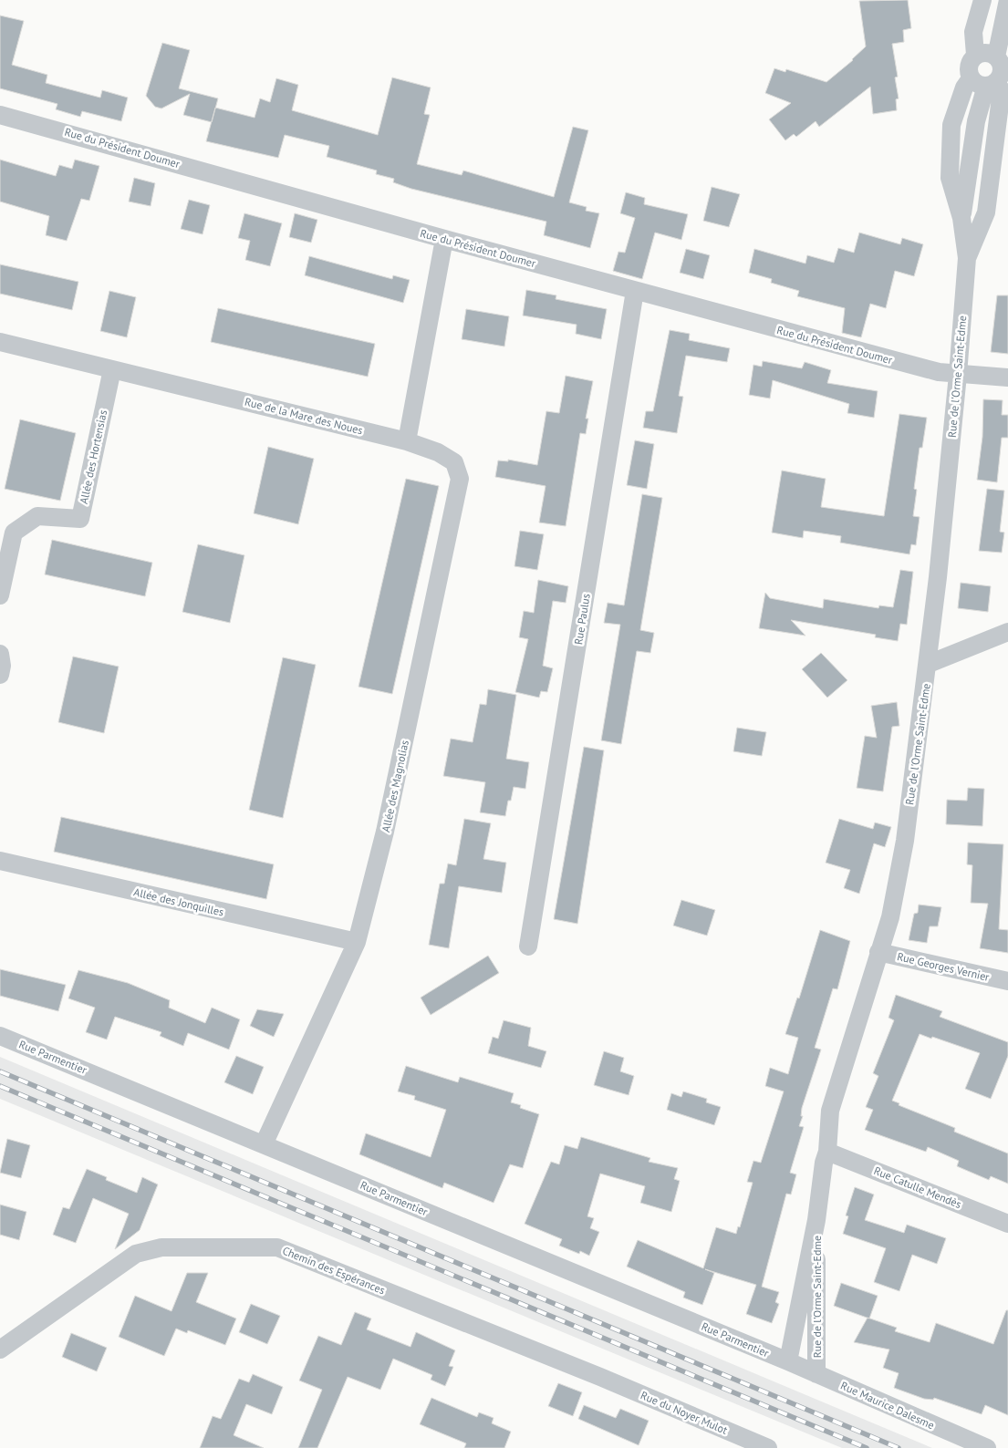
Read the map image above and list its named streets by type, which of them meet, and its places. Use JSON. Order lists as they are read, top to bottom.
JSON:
{
  "streets": {
    "street": [
      "Rue du Président Doumer",
      "Rue de l'Orme Saint-Edme",
      "Rue de la Mare des Noues",
      "Allée des Hortensias",
      "Rue Paulus",
      "Allée des Magnolias",
      "Allée des Jonquilles",
      "Rue Georges Vernier",
      "Rue Parmentier",
      "Rue Catulle Mendès",
      "Chemin des Espérances",
      "Rue Maurice Dalesme",
      "Rue du Noyer Mulot"
    ]
  },
  "crossings": [
    ["Rue du Président Doumer", "Rue de l'Orme Saint-Edme"],
    ["Rue du Président Doumer", "Rue Paulus"],
    ["Rue de l'Orme Saint-Edme", "Rue Georges Vernier"],
    ["Rue de l'Orme Saint-Edme", "Rue Parmentier"],
    ["Rue de l'Orme Saint-Edme", "Rue Catulle Mendès"],
    ["Rue de l'Orme Saint-Edme", "Rue Maurice Dalesme"],
    ["Rue de la Mare des Noues", "Allée des Hortensias"],
    ["Rue de la Mare des Noues", "Allée des Magnolias"],
    ["Allée des Magnolias", "Allée des Jonquilles"],
    ["Allée des Magnolias", "Rue Parmentier"],
    ["Rue Parmentier", "Rue Maurice Dalesme"],
    ["Chemin des Espérances", "Rue du Noyer Mulot"]
  ]
}
